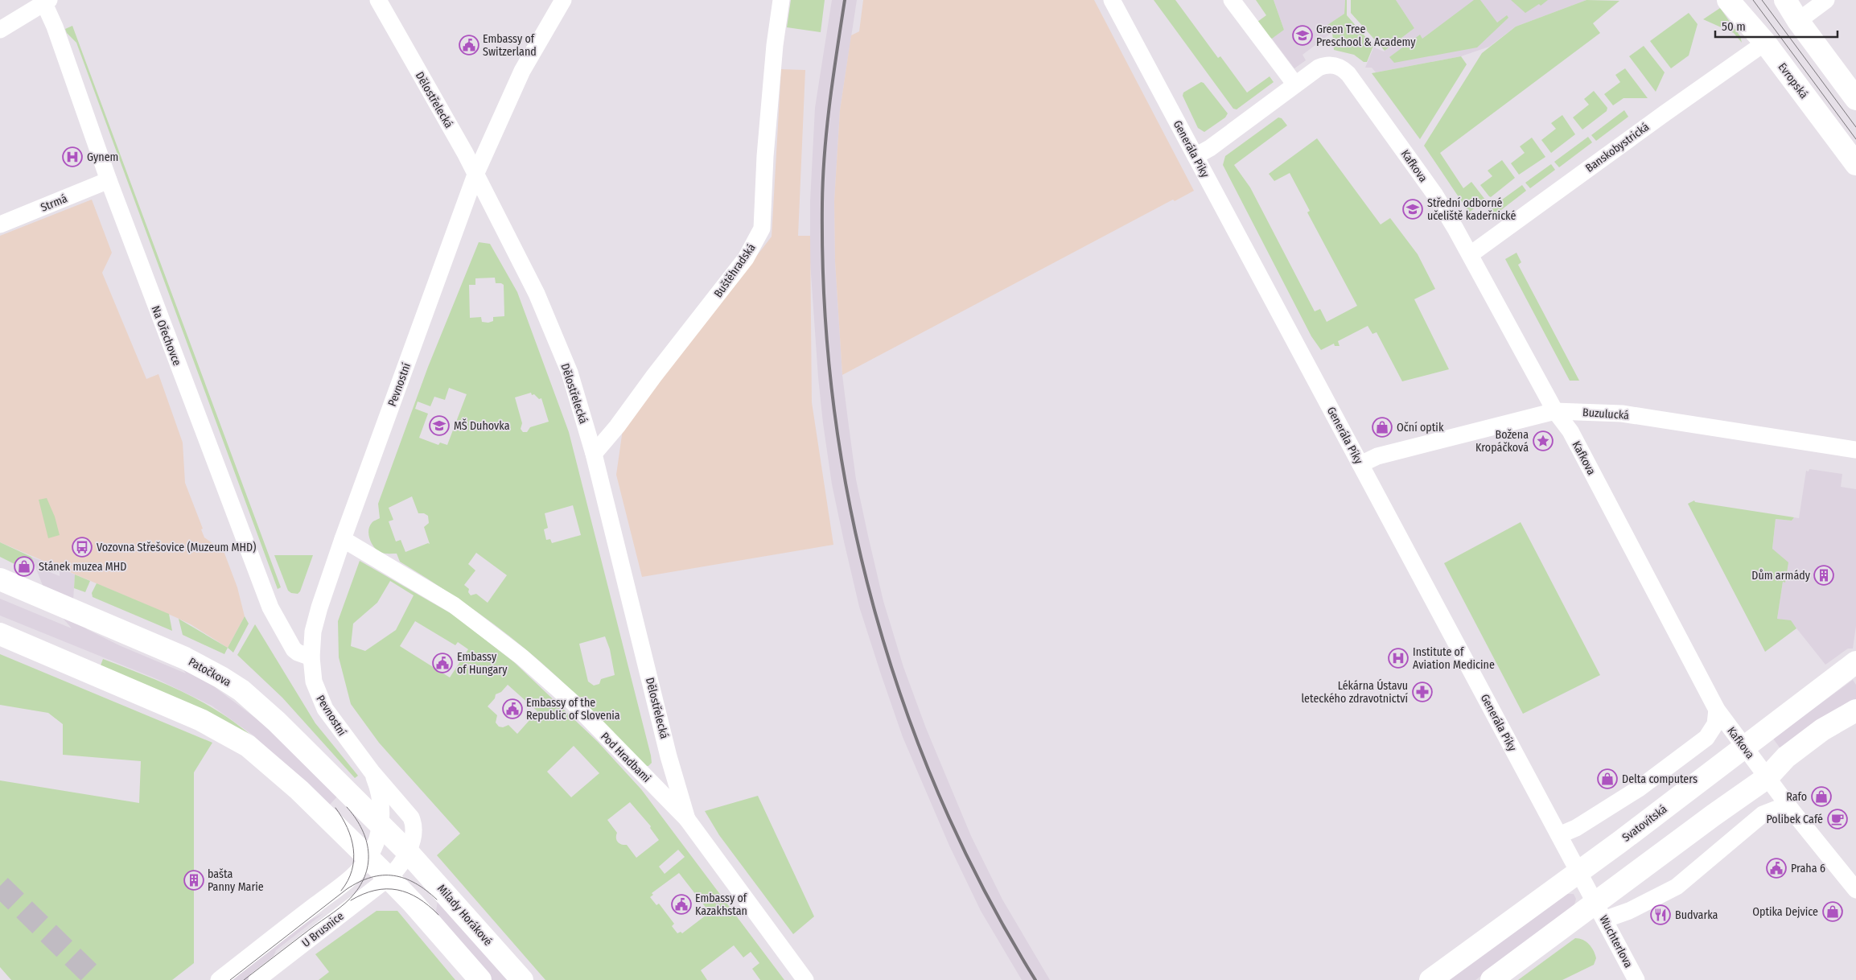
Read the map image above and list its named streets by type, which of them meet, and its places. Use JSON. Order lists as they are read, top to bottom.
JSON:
{
  "streets": {
    "main road": [
      "Evropská",
      "Patočkova",
      "Svatovítská",
      "Milady Horákové"
    ],
    "street": [
      "Dělostřelecká",
      "Banskobystrická",
      "Generála Píky",
      "Kafkova",
      "Strmá",
      "Buštěhradská",
      "Na Ořechovce",
      "Pevnostní",
      "Buzulucká",
      "Pod Hradbami",
      "U Brusnice",
      "Wuchterlova"
    ]
  },
  "crossings": [
    ["Evropská", "Banskobystrická"],
    ["Dělostřelecká", "Buštěhradská"],
    ["Dělostřelecká", "Pevnostní"],
    ["Dělostřelecká", "Pod Hradbami"],
    ["Banskobystrická", "Kafkova"],
    ["Generála Píky", "Kafkova"],
    ["Generála Píky", "Buzulucká"],
    ["Generála Píky", "Svatovítská"],
    ["Generála Píky", "Wuchterlova"],
    ["Kafkova", "Buzulucká"],
    ["Kafkova", "Svatovítská"],
    ["Strmá", "Na Ořechovce"],
    ["Na Ořechovce", "Pevnostní"],
    ["Pevnostní", "Patočkova"],
    ["Pevnostní", "Pod Hradbami"],
    ["Pevnostní", "Milady Horákové"],
    ["Pevnostní", "U Brusnice"],
    ["Patočkova", "Milady Horákové"],
    ["Patočkova", "U Brusnice"],
    ["Svatovítská", "Wuchterlova"],
    ["Milady Horákové", "U Brusnice"]
  ],
  "places": {
    "school or university": ["Green Tree Preschool & Academy", "Střední odborné učeliště kadeřnické", "MŠ Duhovka"],
    "public building": [
      "Embassy of Switzerland",
      "Embassy of Hungary",
      "Embassy of the Republic of Slovenia",
      "Praha 6",
      "Embassy of Kazakhstan"
    ],
    "hospital": ["Gynem", "Institute of Aviation Medicine"],
    "shop": [
      "Oční optik",
      "Stánek muzea MHD",
      "Delta computers",
      "Rafo",
      "Optika Dejvice"
    ],
    "place": ["Božena Kropáčková"],
    "bus stop": ["Vozovna Střešovice (Muzeum MHD)"],
    "building": ["Dům armády", "bašta Panny Marie"],
    "pharmacy": ["Lékárna Ústavu leteckého zdravotnictví"],
    "cafe": ["Polibek Café"],
    "restaurant": ["Budvarka"]
  },
  "scale_bar": "50 m"
}
